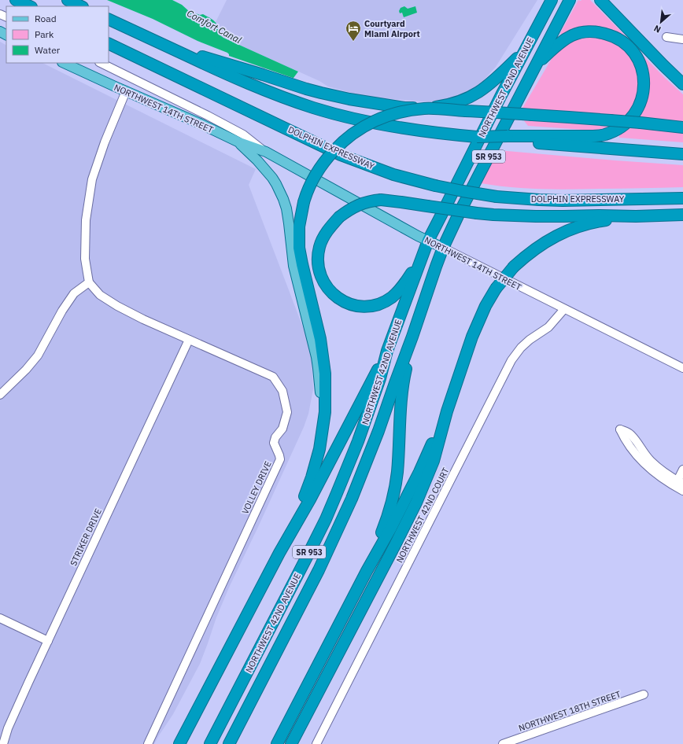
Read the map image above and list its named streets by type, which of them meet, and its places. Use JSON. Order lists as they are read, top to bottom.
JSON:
{
  "streets": {
    "highway": ["NORTHWEST 42ND AVENUE", "DOLPHIN EXPRESSWAY", "SR 953"],
    "main road": ["NORTHWEST 14TH STREET"],
    "street": [
      "VOLLEY DRIVE",
      "NORTHWEST 42ND COURT",
      "STRIKER DRIVE",
      "NORTHWEST 18TH STREET"
    ]
  },
  "crossings": [
    ["NORTHWEST 42ND AVENUE", "NORTHWEST 14TH STREET"],
    ["NORTHWEST 14TH STREET", "NORTHWEST 42ND COURT"],
    ["VOLLEY DRIVE", "STRIKER DRIVE"]
  ],
  "water": ["Comfort Canal"],
  "places": {
    "hotel": ["Courtyard Miami Airport"]
  },
  "legend": ["Road", "Park", "Water"],
  "north": "bottom left"
}
